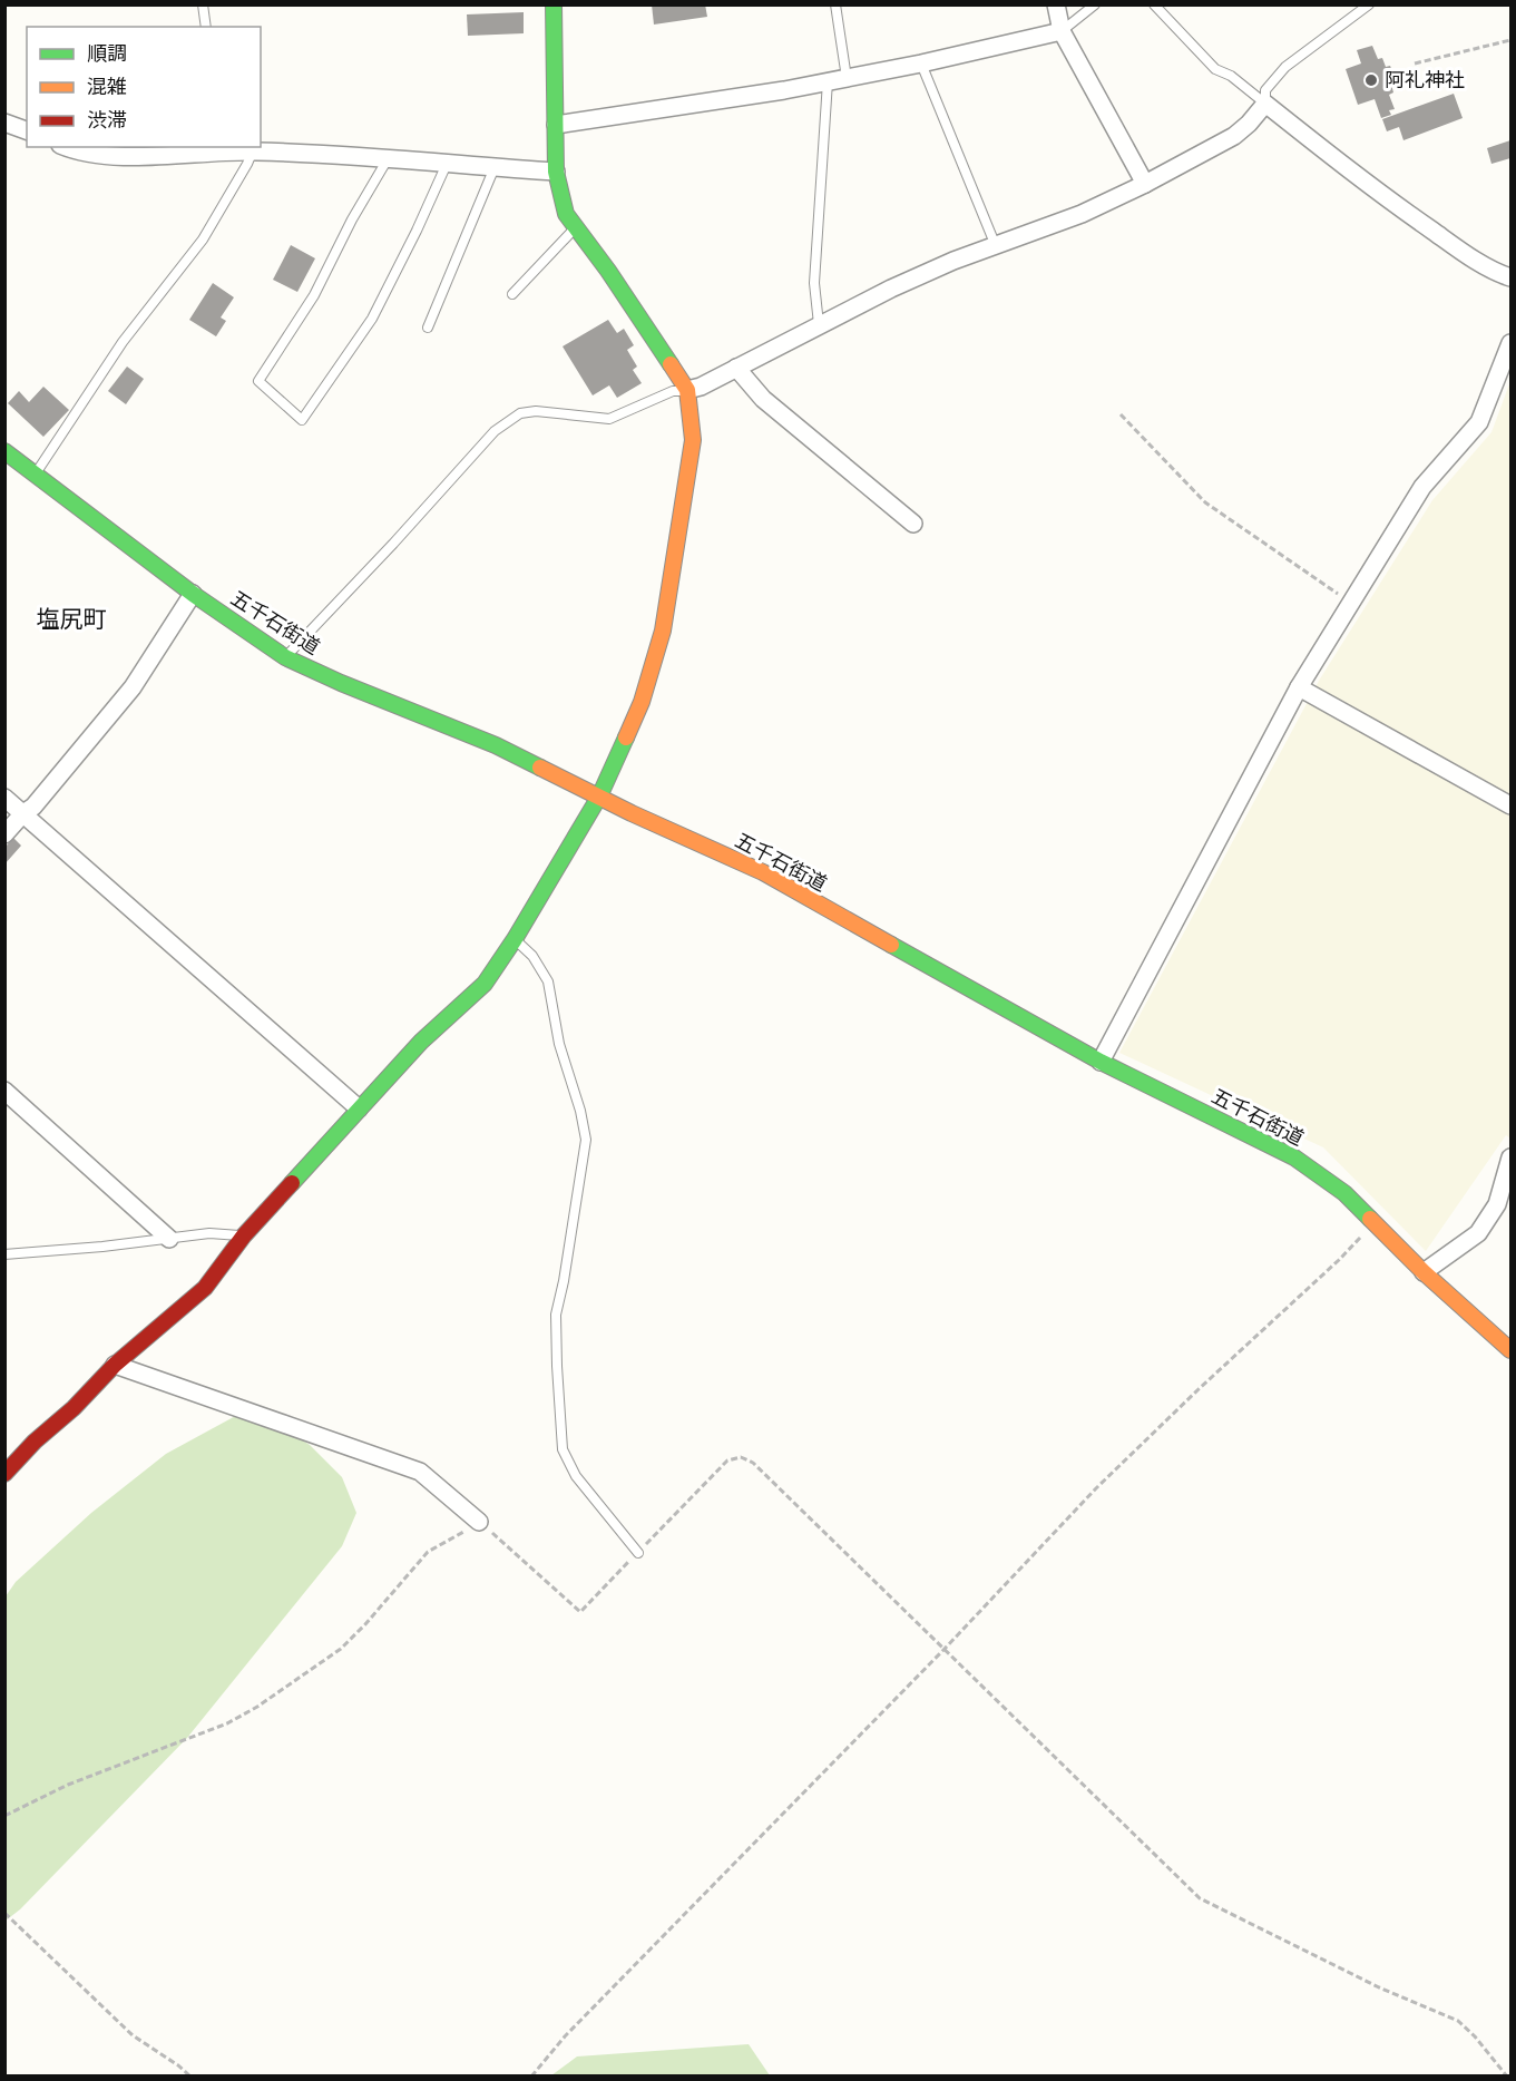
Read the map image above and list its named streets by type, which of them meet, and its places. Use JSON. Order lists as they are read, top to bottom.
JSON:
{
  "streets": {
    "street": ["五千石街道"]
  },
  "districts": ["塩尻町"],
  "places": ["阿礼神社"],
  "legend": ["順調", "混雑", "渋滞"]
}
